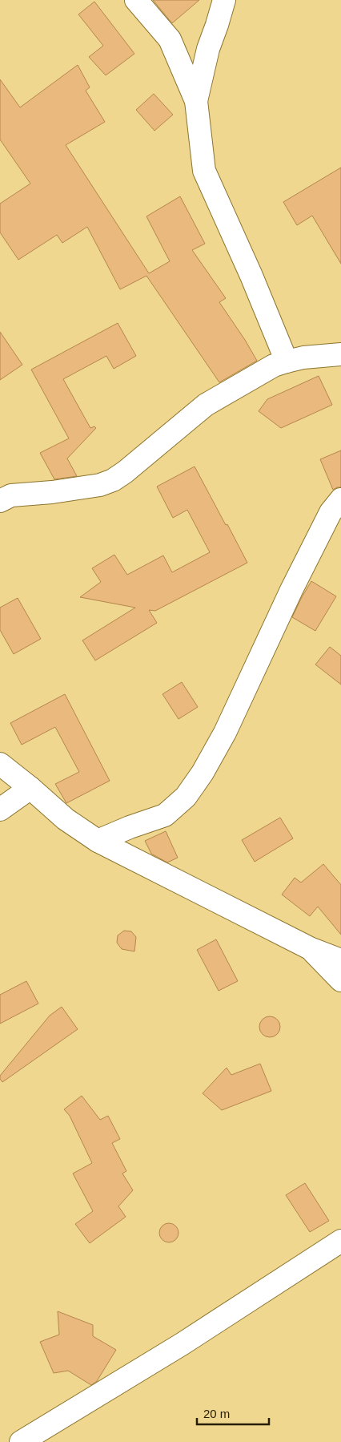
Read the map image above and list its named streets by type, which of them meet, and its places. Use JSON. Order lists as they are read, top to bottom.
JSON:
{
  "scale_bar": "20 m"
}
